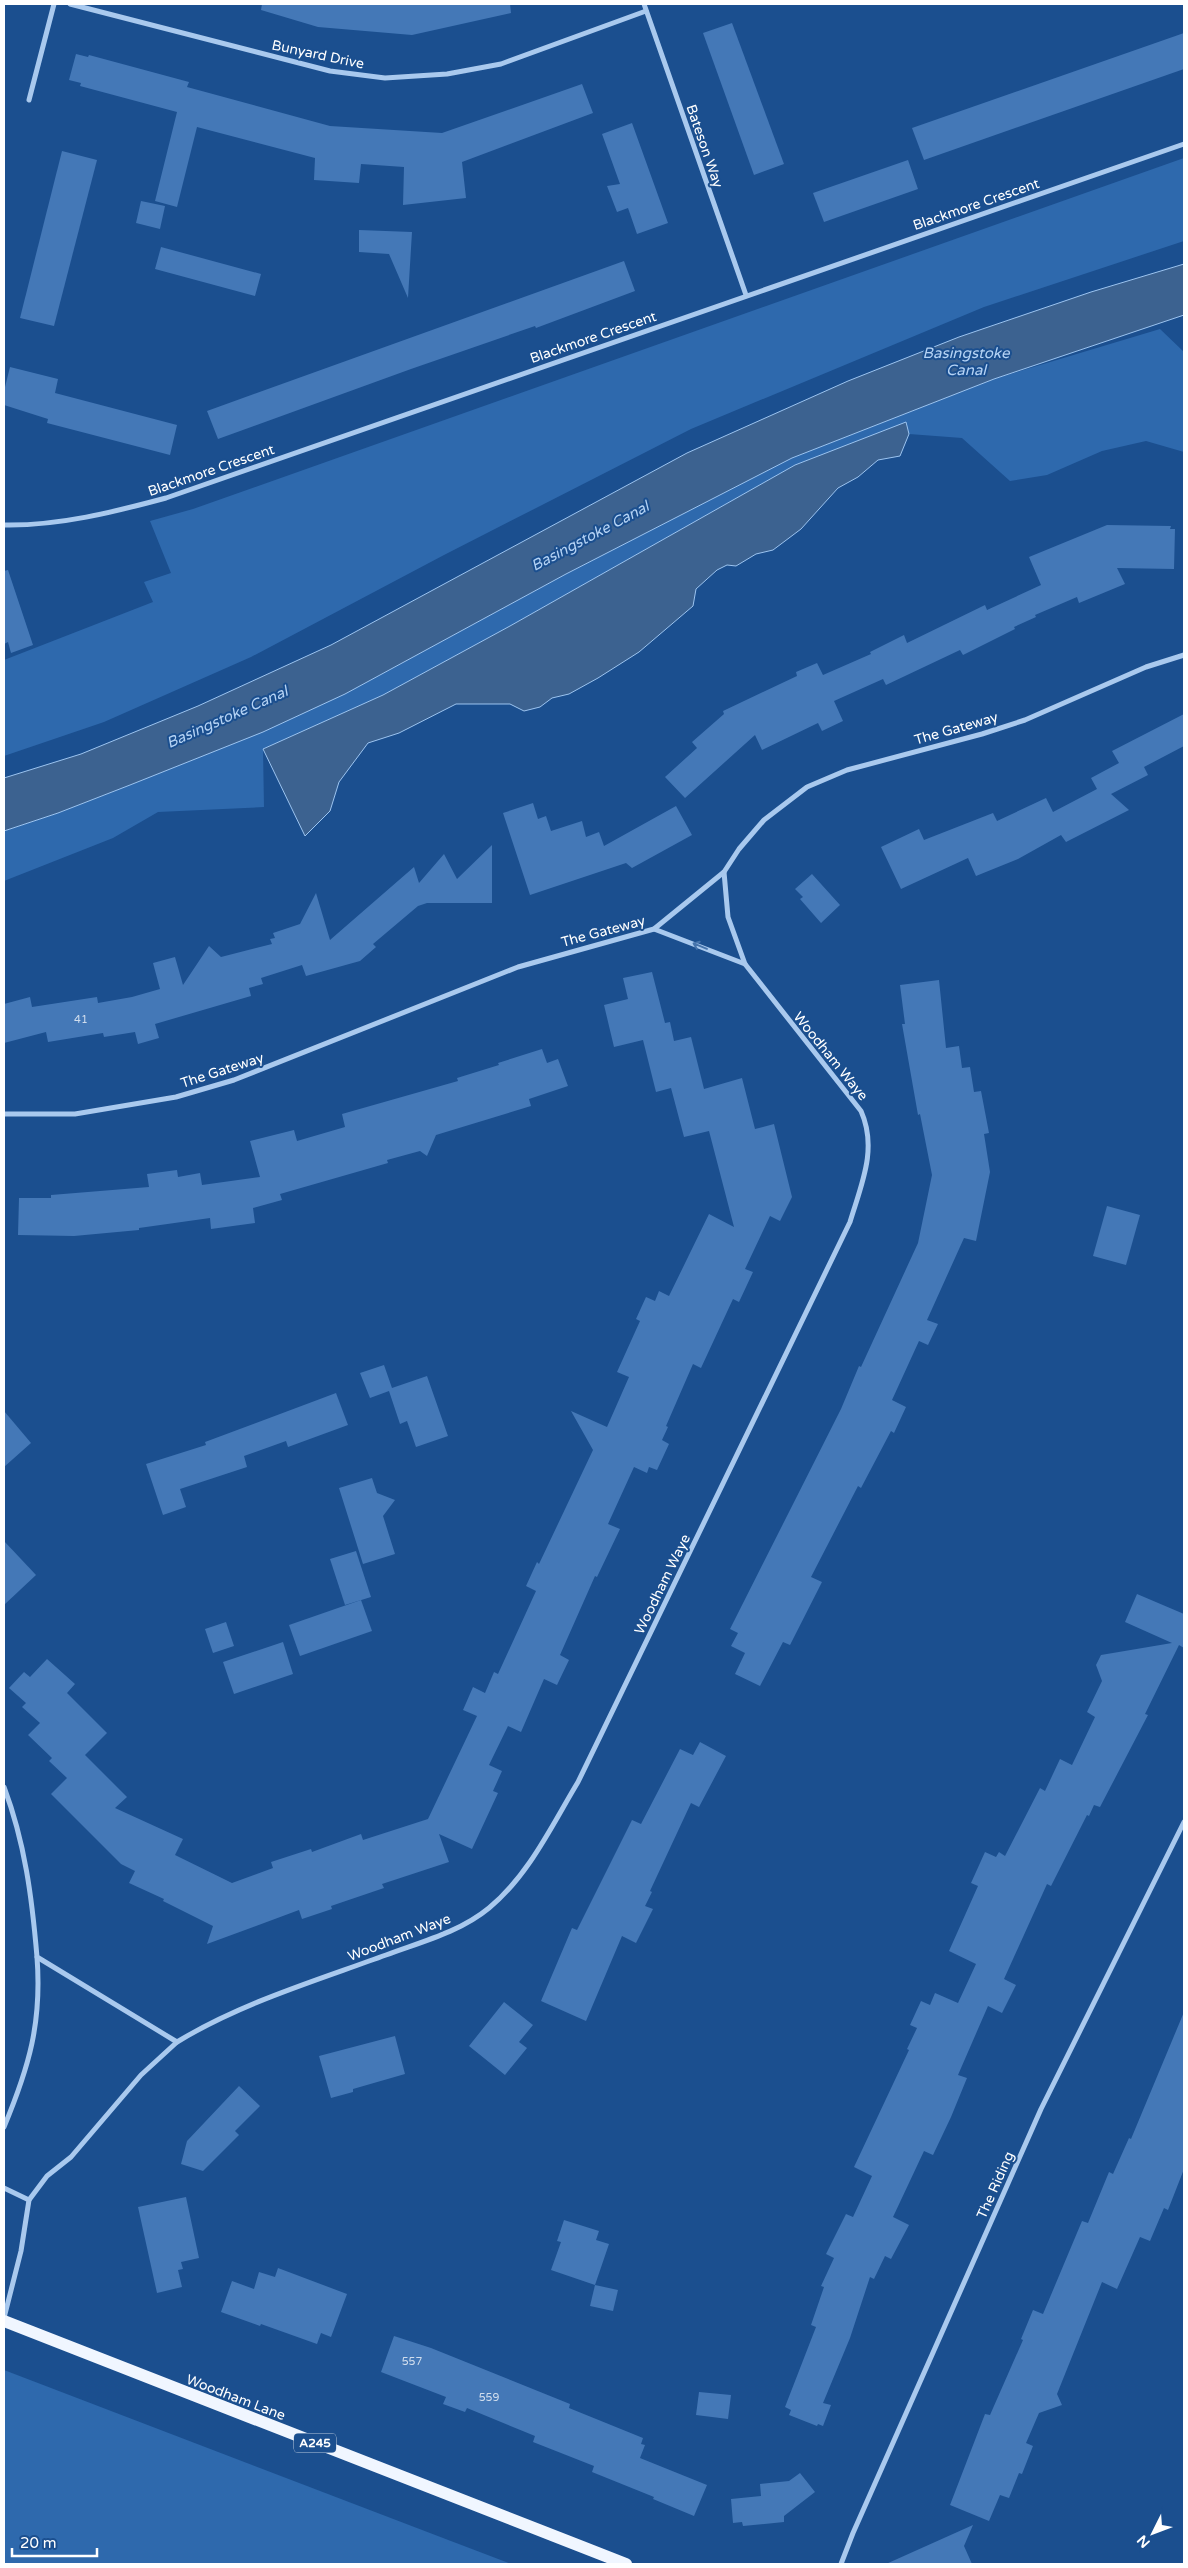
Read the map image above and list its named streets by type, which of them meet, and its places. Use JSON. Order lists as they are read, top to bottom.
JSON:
{
  "streets": {
    "main road": ["Woodham Lane", "A245"],
    "street": [
      "Bunyard Drive",
      "Bateson Way",
      "Blackmore Crescent",
      "The Gateway",
      "Woodham Waye",
      "The Riding"
    ]
  },
  "crossings": [
    ["Bunyard Drive", "Bateson Way"],
    ["Bateson Way", "Blackmore Crescent"],
    ["Woodham Waye", "Woodham Lane"]
  ],
  "water": ["Basingstoke Canal"],
  "house_numbers": ["41", "557", "559"],
  "scale_bar": "20 m",
  "north": "bottom left"
}
